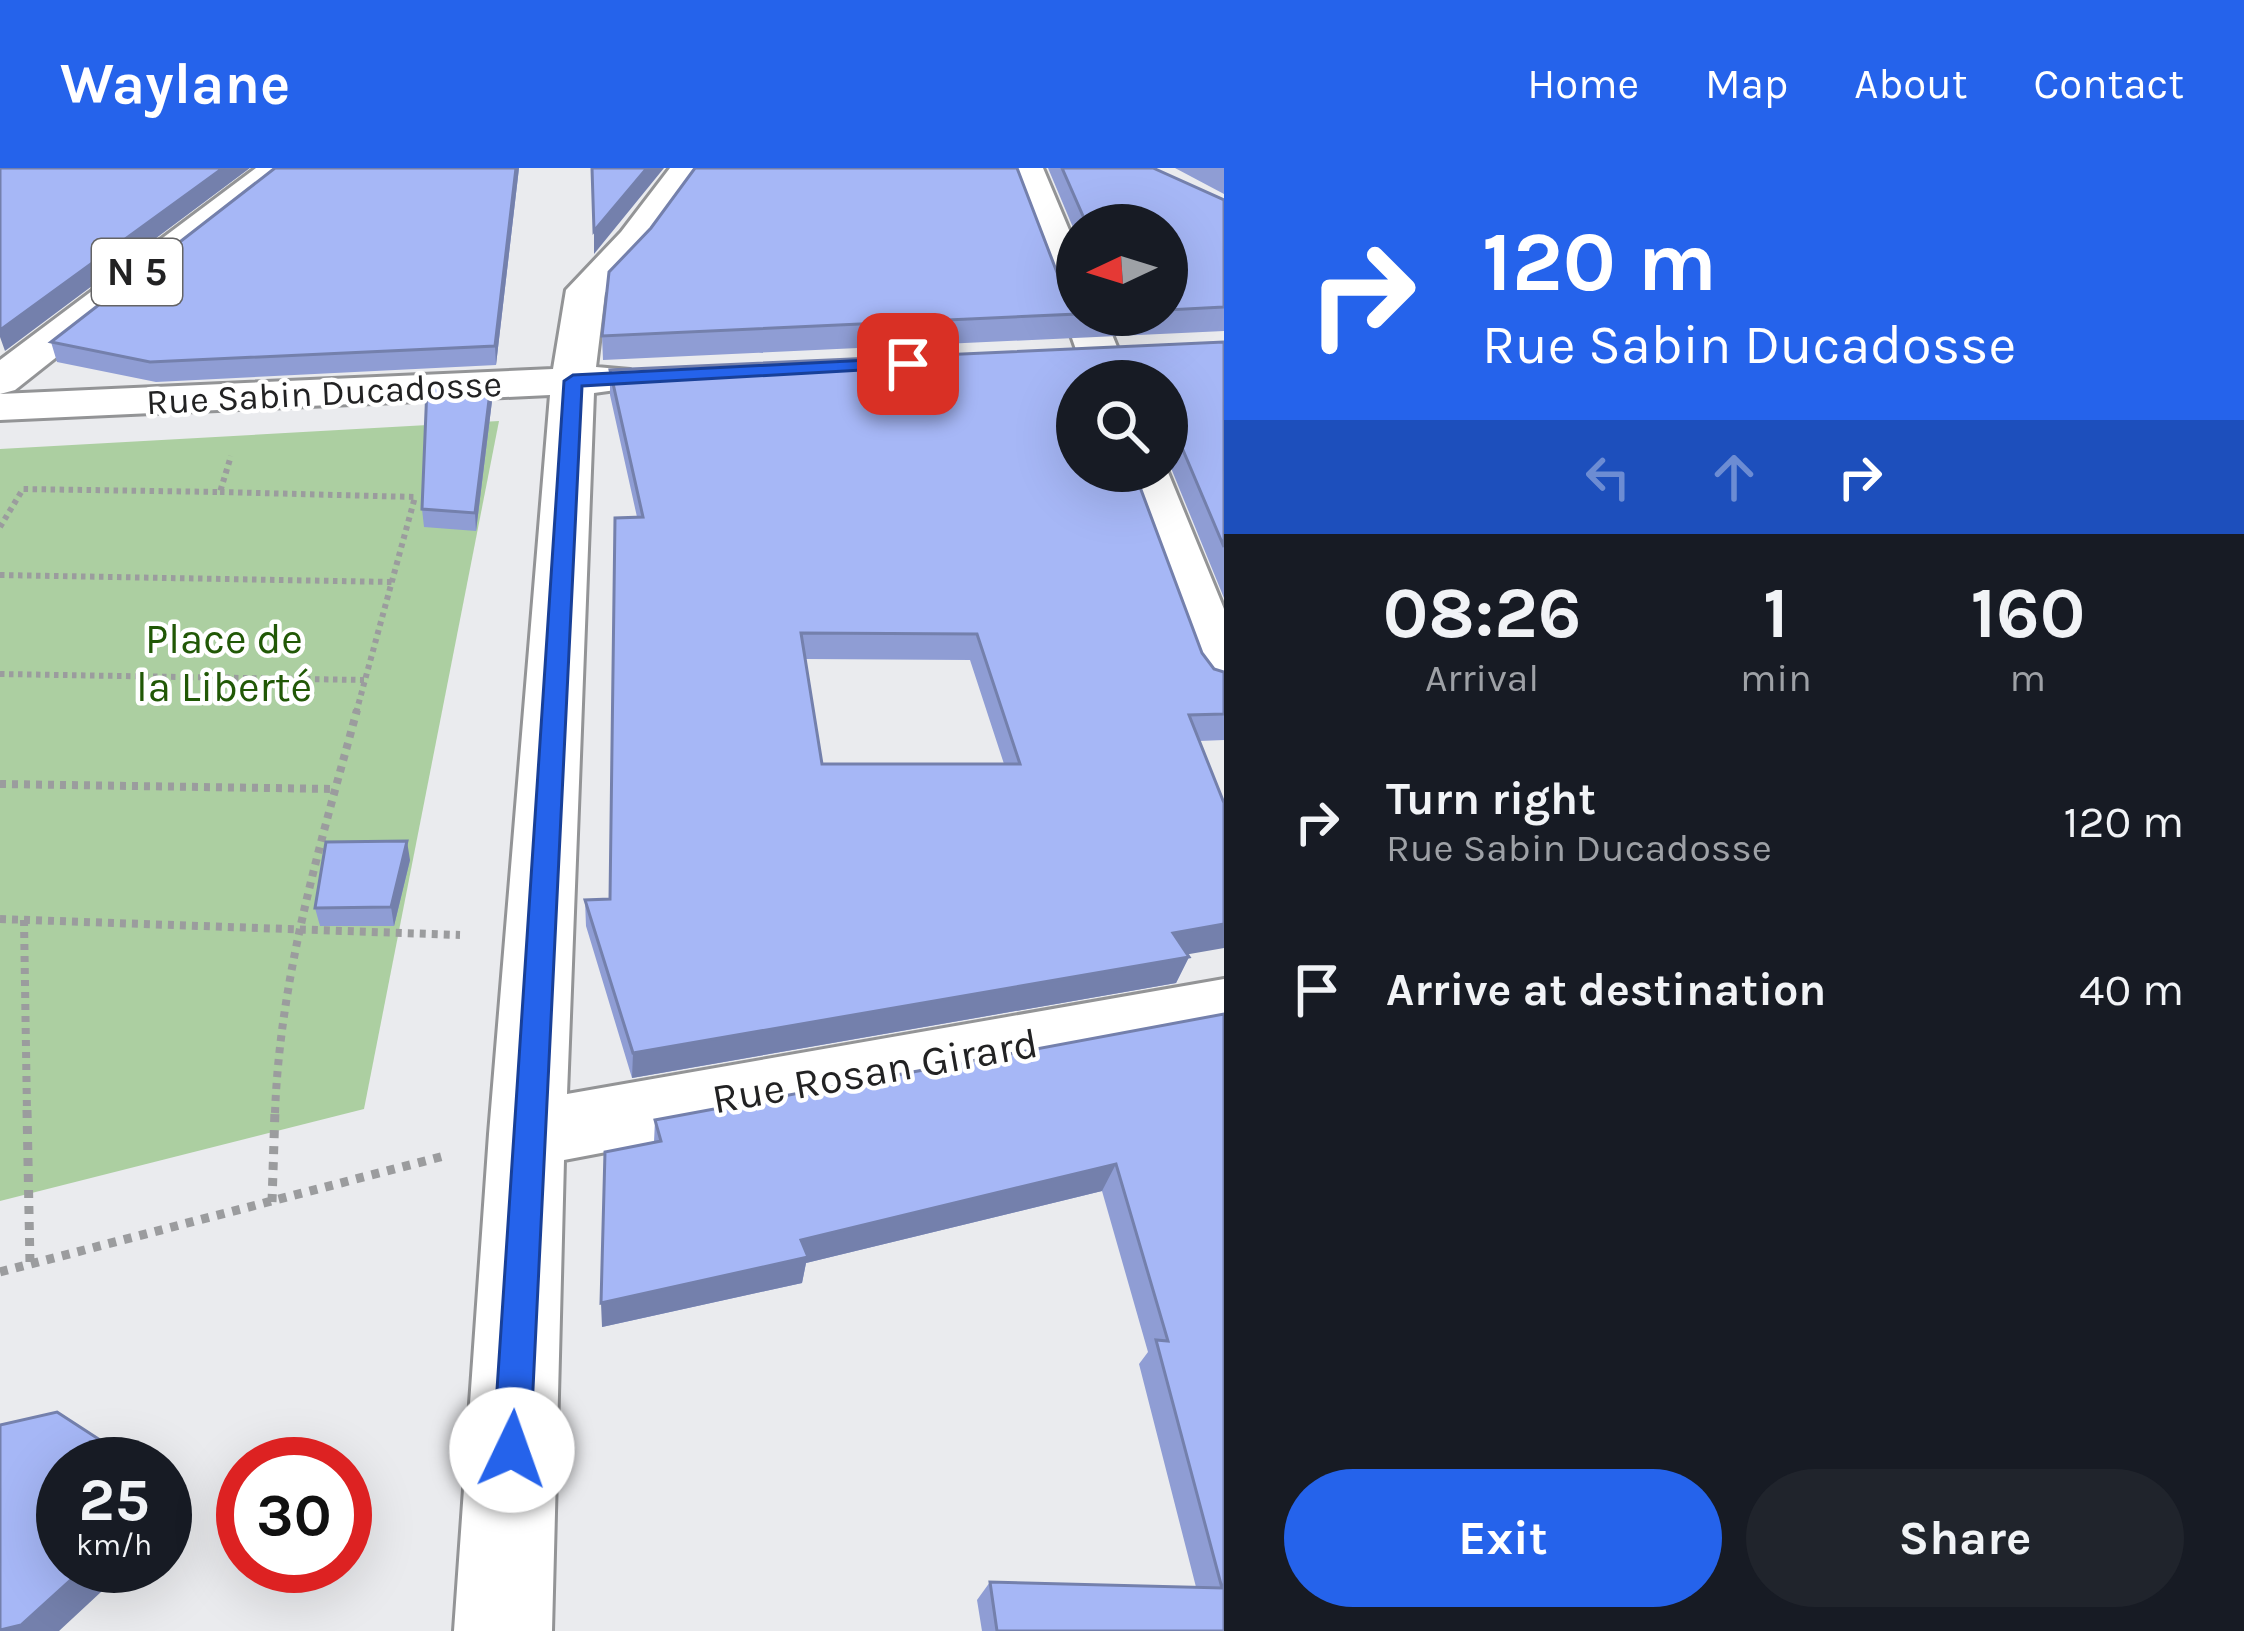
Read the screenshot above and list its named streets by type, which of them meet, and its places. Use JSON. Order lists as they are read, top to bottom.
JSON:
{
  "streets": {
    "street": ["N 5", "Rue Sabin Ducadosse", "Rue Rosan Girard"]
  },
  "parks": ["Place de la Liberté"],
  "north": "left",
  "page": {
    "header": "Waylane",
    "nav": [
      "Home",
      "Map",
      "About",
      "Contact"
    ],
    "turn": ["120 m", "Rue Sabin Ducadosse"],
    "eta": [
      "08:26",
      "Arrival",
      "1",
      "min",
      "160",
      "m"
    ],
    "list": [
      {
        "name": "Turn right",
        "note": "Rue Sabin Ducadosse",
        "value": "120 m"
      },
      {
        "name": "Arrive at destination",
        "value": "40 m"
      }
    ],
    "speed": "25 km/h",
    "limit": "30",
    "buttons": ["Exit", "Share"]
  }
}
